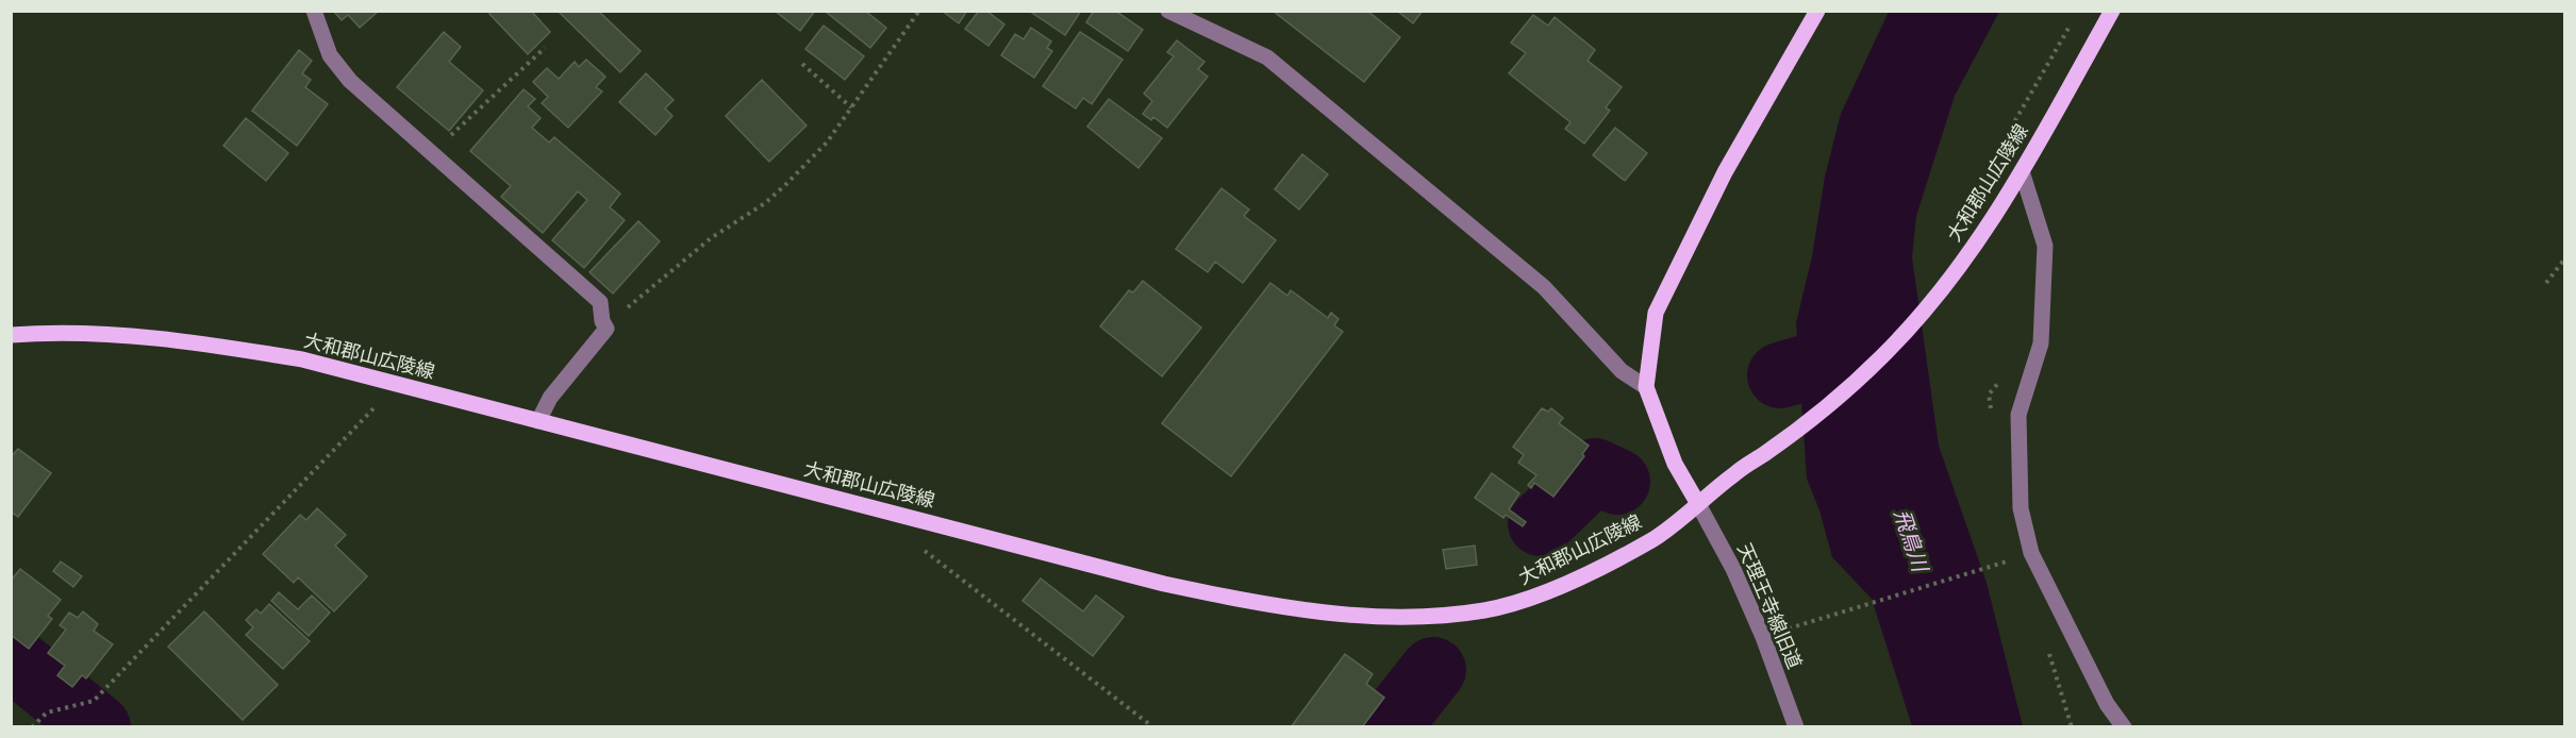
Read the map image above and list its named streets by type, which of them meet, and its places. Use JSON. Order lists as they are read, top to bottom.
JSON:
{
  "streets": {
    "main road": ["大和郡山広陵線"],
    "street": ["天理王寺線旧道"]
  },
  "crossings": [
    ["大和郡山広陵線", "天理王寺線旧道"]
  ],
  "water": ["飛鳥川"]
}
